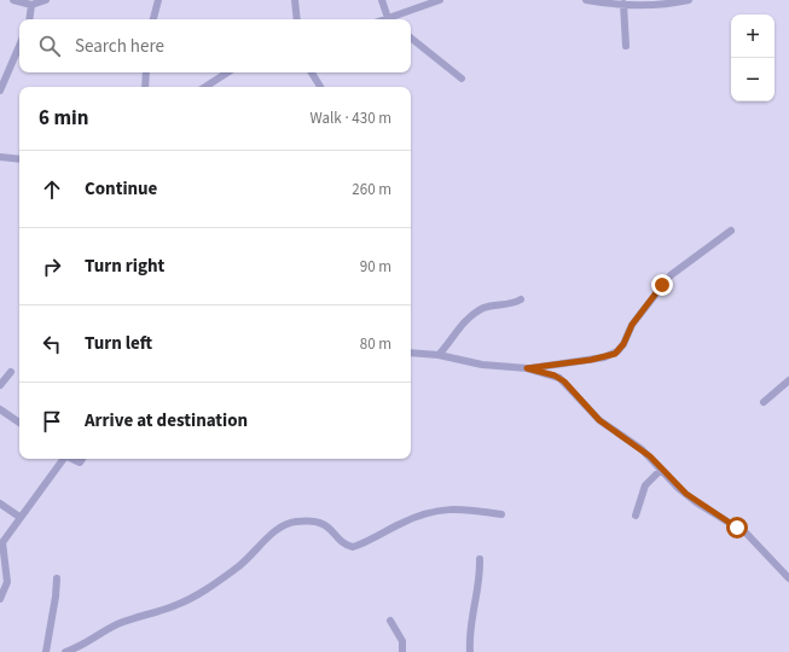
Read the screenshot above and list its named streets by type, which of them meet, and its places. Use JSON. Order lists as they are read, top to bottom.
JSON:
{
  "page": {
    "map_buttons": ["+", "−"],
    "search": "Search here",
    "heading": ["6 min", "Walk · 430 m"],
    "list": [
      ["Continue", "260 m"],
      ["Turn right", "90 m"],
      ["Turn left", "80 m"],
      "Arrive at destination"
    ]
  }
}
